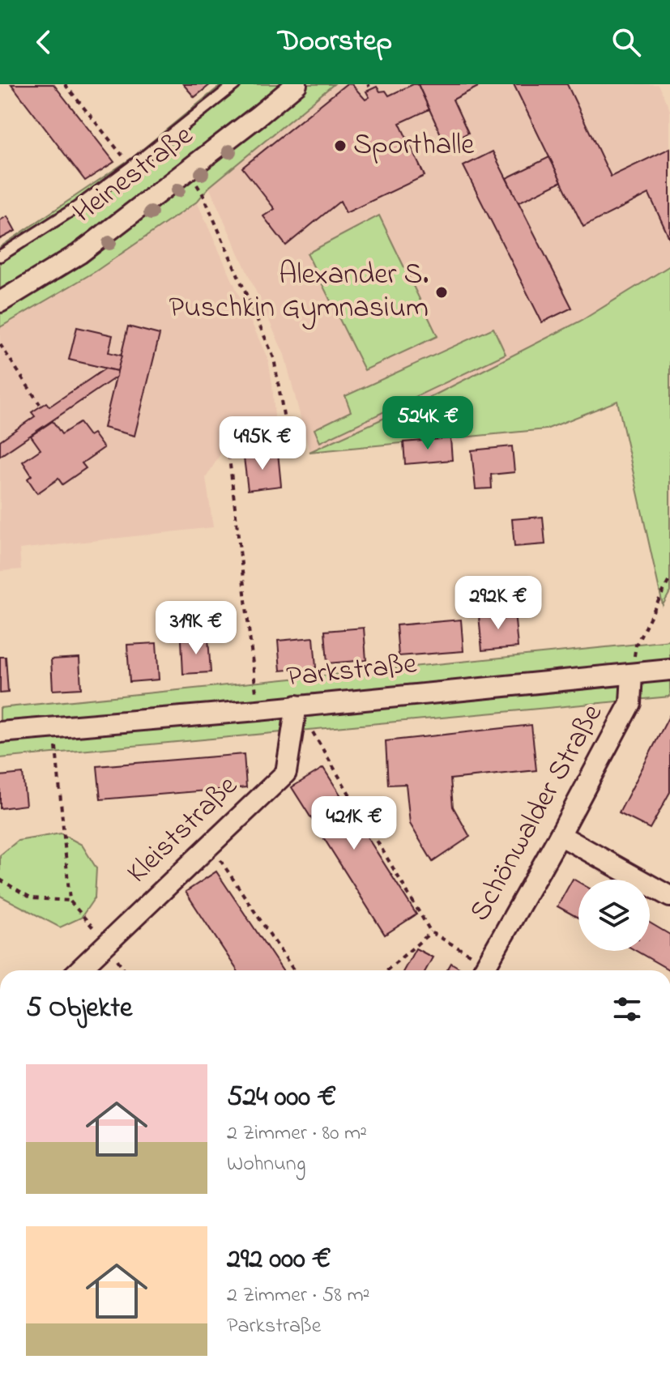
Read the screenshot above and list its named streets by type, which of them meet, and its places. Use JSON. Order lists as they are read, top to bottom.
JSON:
{
  "streets": {
    "street": [
      "Heinestraße",
      "Parkstraße",
      "Schönwalder Straße",
      "Kleiststraße"
    ]
  },
  "crossings": [
    ["Parkstraße", "Schönwalder Straße"],
    ["Parkstraße", "Kleiststraße"]
  ],
  "places": ["Sporthalle", "Alexander S. Puschkin Gymnasium"],
  "page": {
    "header": "Doorstep",
    "price": [
      "524K €",
      "495K €",
      "292K €",
      "319K €",
      "421K €"
    ],
    "heading": "5 Objekte",
    "list": [
      {
        "name": "524 000 €",
        "note": "2 Zimmer · 80 m² · Wohnung"
      },
      {
        "name": "292 000 €",
        "note": "2 Zimmer · 58 m² · Parkstraße"
      }
    ]
  }
}
